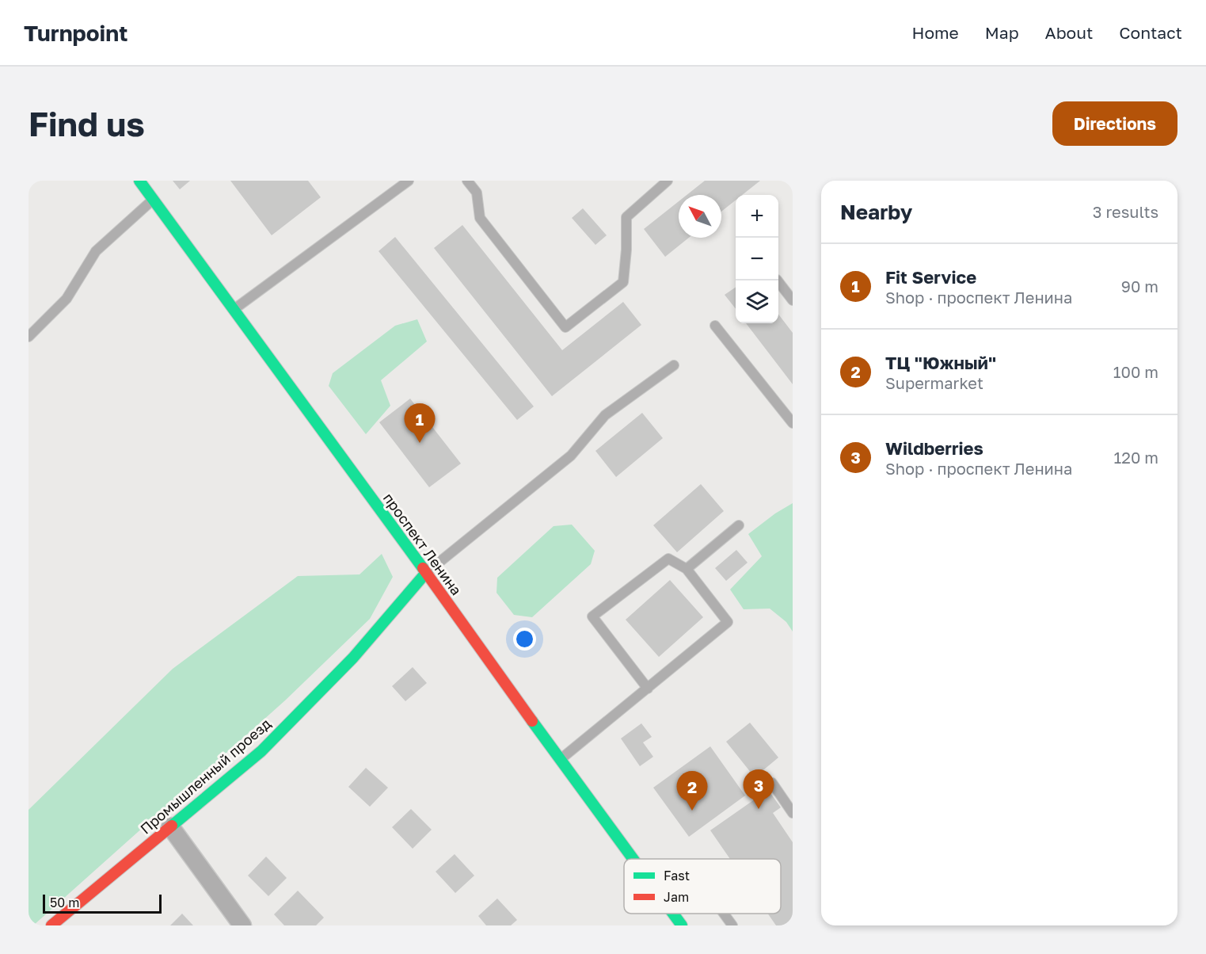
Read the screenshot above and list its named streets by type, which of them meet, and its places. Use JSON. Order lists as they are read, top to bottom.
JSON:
{
  "streets": {
    "street": ["проспект Ленина", "Промышленный проезд"]
  },
  "crossings": [
    ["проспект Ленина", "Промышленный проезд"]
  ],
  "legend": ["Fast", "Jam"],
  "scale_bar": "50 m",
  "north": "top left",
  "page": {
    "header": "Turnpoint",
    "nav": [
      "Home",
      "Map",
      "About",
      "Contact"
    ],
    "buttons": "Directions",
    "title": "Find us",
    "heading": ["Nearby", "3 results"],
    "map_buttons": ["+", "−"],
    "list": [
      {
        "mark": "1",
        "name": "Fit Service",
        "note": "Shop · проспект Ленина",
        "value": "90 m"
      },
      {
        "mark": "2",
        "name": "ТЦ \"Южный\"",
        "note": "Supermarket",
        "value": "100 m"
      },
      {
        "mark": "3",
        "name": "Wildberries",
        "note": "Shop · проспект Ленина",
        "value": "120 m"
      }
    ],
    "pins": ["1", "3", "2"],
    "scale": "50 m"
  }
}
